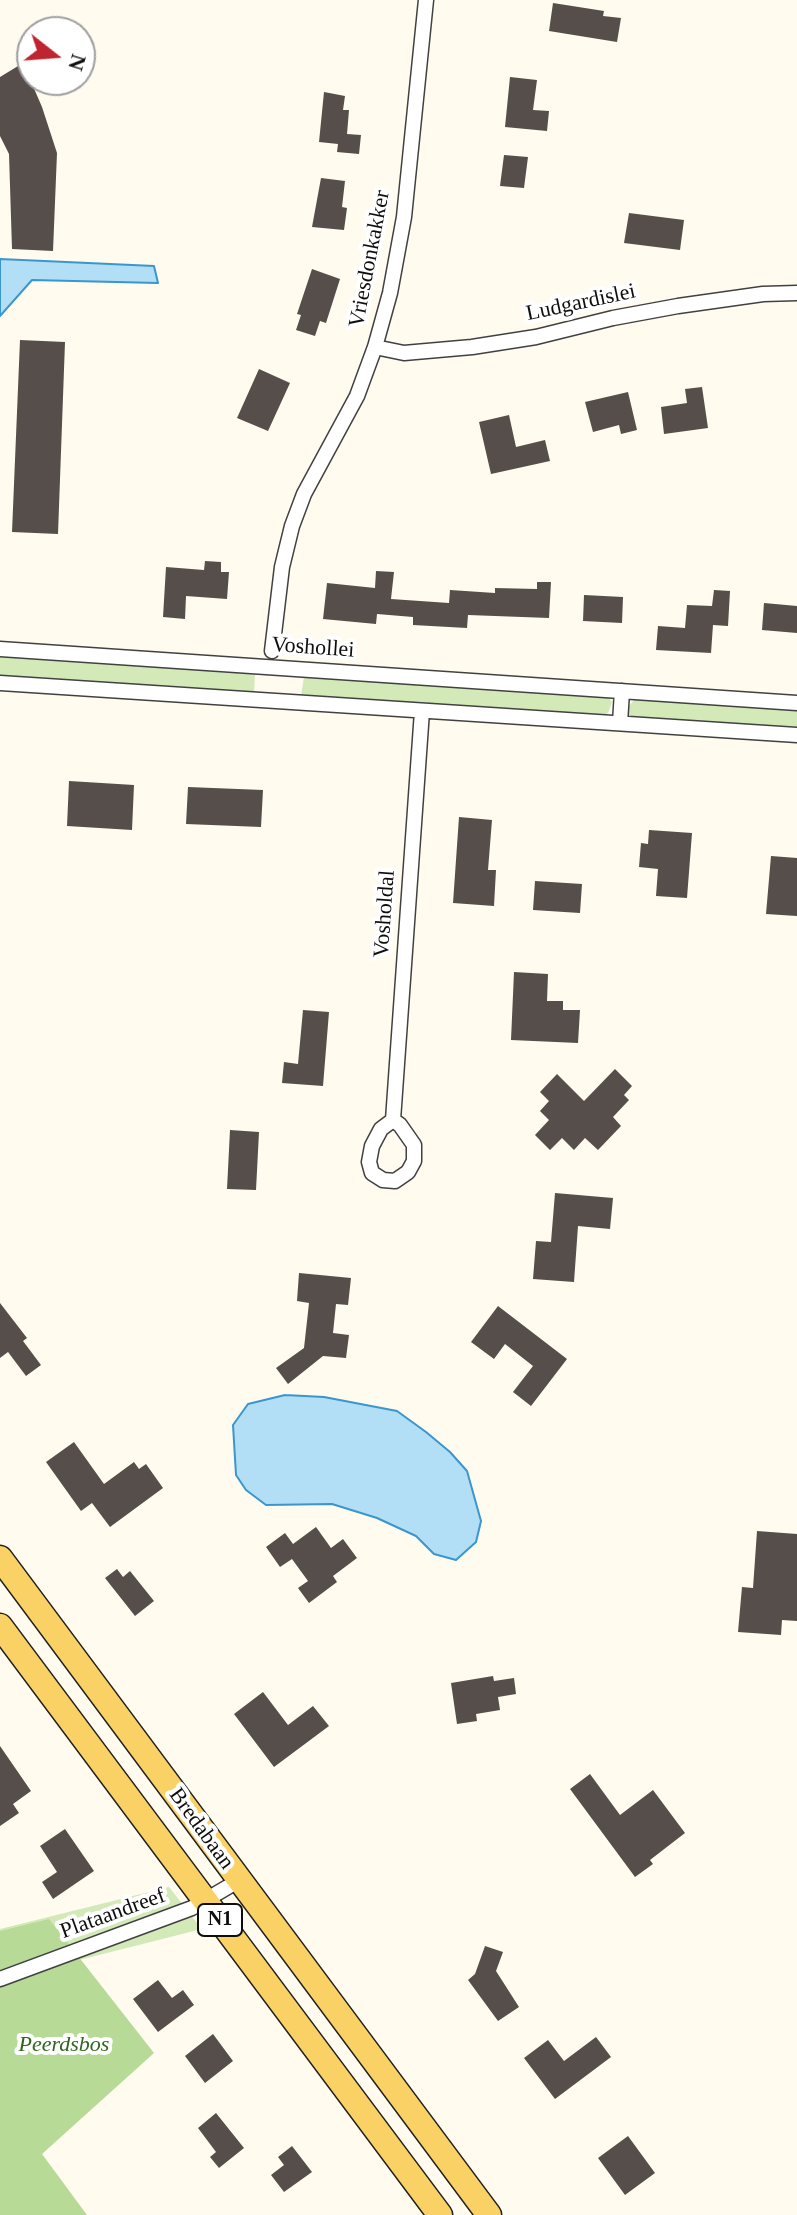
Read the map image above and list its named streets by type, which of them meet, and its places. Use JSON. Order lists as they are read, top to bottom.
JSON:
{
  "streets": {
    "main road": ["Bredabaan", "N1"],
    "street": [
      "Vriesdonkakker",
      "Ludgardislei",
      "Voshollei",
      "Vosholdal",
      "Plataandreef"
    ]
  },
  "crossings": [
    ["Vriesdonkakker", "Ludgardislei"],
    ["Bredabaan", "Plataandreef"]
  ],
  "parks": ["Peerdsbos"],
  "north": "right"
}
